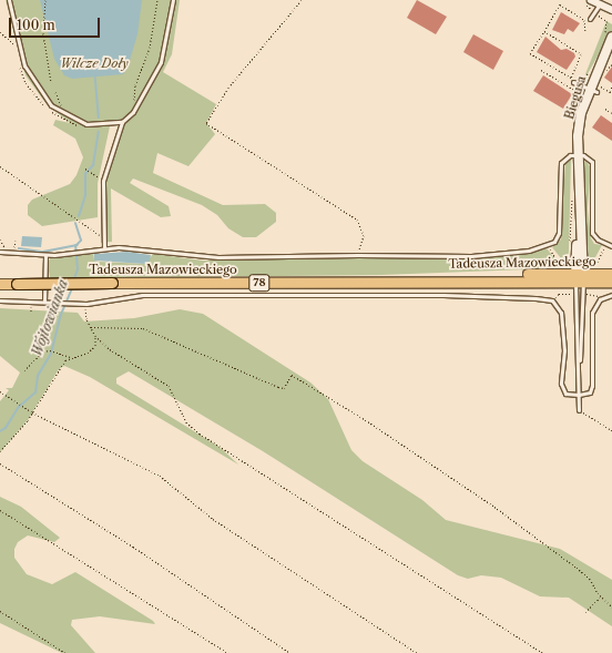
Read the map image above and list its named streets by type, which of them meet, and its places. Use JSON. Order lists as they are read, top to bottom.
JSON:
{
  "streets": {
    "main road": ["Tadeusza Mazowieckiego", "78"],
    "street": ["Biegusa"]
  },
  "crossings": [
    ["Biegusa", "Tadeusza Mazowieckiego"]
  ],
  "water": ["Wójtowianka"],
  "parks": ["Wilcze Doły"],
  "scale_bar": "100 m"
}
